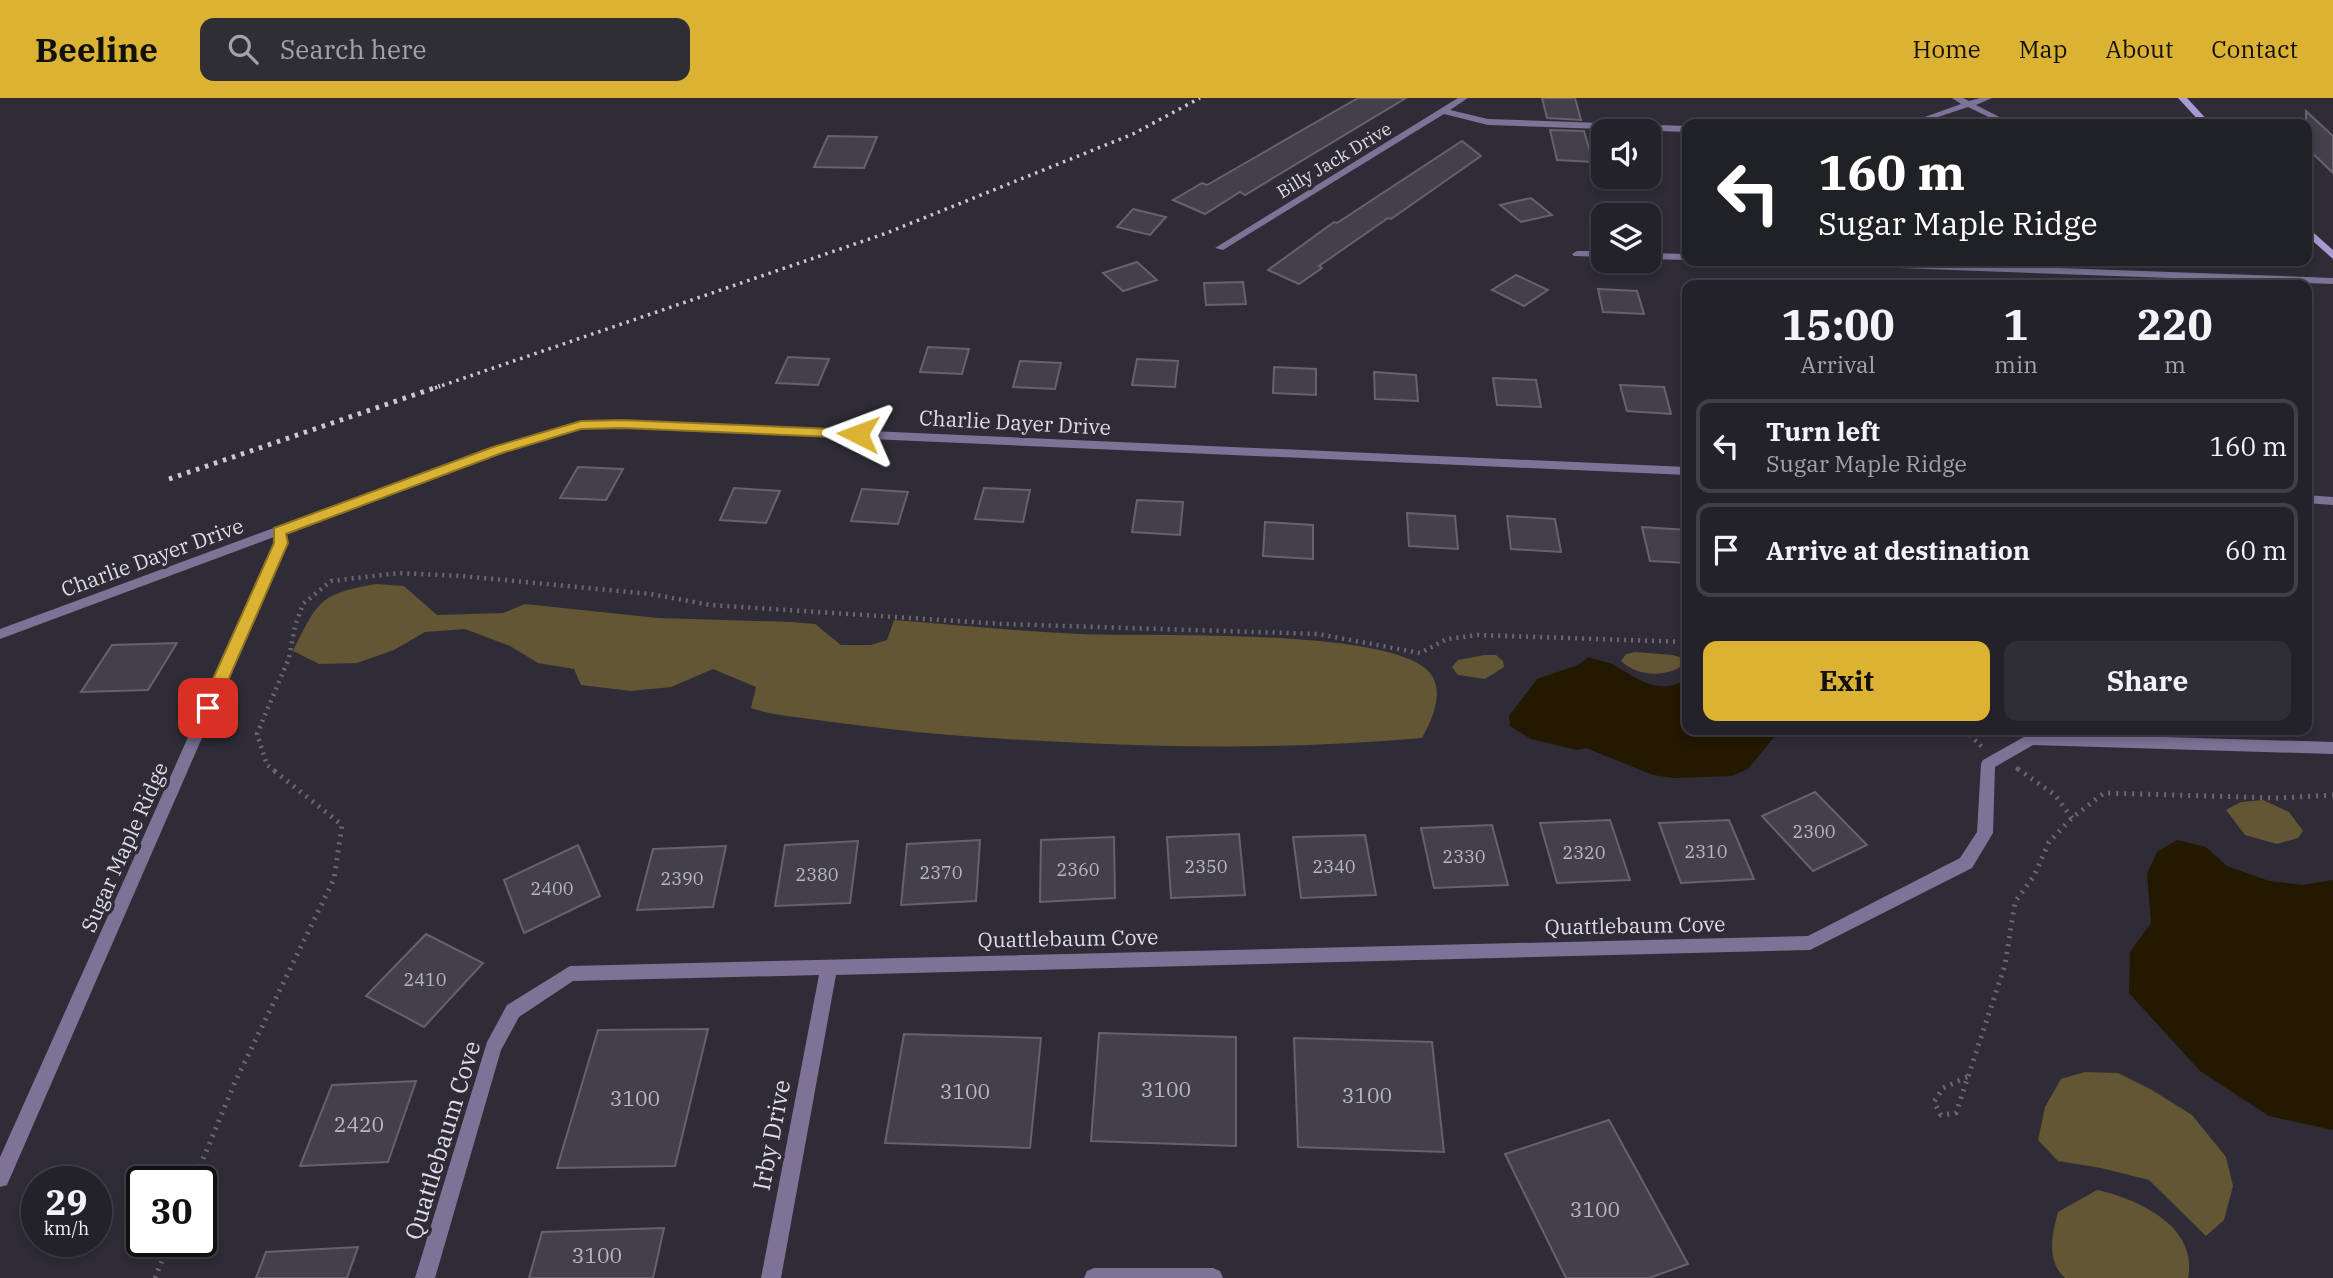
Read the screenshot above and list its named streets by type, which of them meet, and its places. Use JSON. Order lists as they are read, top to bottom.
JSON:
{
  "streets": {
    "street": [
      "Billy Jack Drive",
      "Charlie Dayer Drive",
      "Sugar Maple Ridge",
      "Quattlebaum Cove",
      "Irby Drive"
    ]
  },
  "crossings": [
    ["Charlie Dayer Drive", "Sugar Maple Ridge"],
    ["Quattlebaum Cove", "Irby Drive"]
  ],
  "house_numbers": [
    "2300",
    "2310",
    "2320",
    "2330",
    "2350",
    "2340",
    "2360",
    "2370",
    "2380",
    "2390",
    "2400",
    "2410",
    "3100",
    "3100",
    "3100",
    "3100",
    "2420",
    "3100",
    "3100"
  ],
  "page": {
    "header": "Beeline",
    "search": "Search here",
    "nav": [
      "Home",
      "Map",
      "About",
      "Contact"
    ],
    "turn": ["160 m", "Sugar Maple Ridge"],
    "eta": [
      "15:00",
      "Arrival",
      "1",
      "min",
      "220",
      "m"
    ],
    "list": [
      {
        "name": "Turn left",
        "note": "Sugar Maple Ridge",
        "value": "160 m"
      },
      {
        "name": "Arrive at destination",
        "value": "60 m"
      }
    ],
    "buttons": ["Exit", "Share"],
    "speed": "29 km/h",
    "limit": "30"
  }
}
